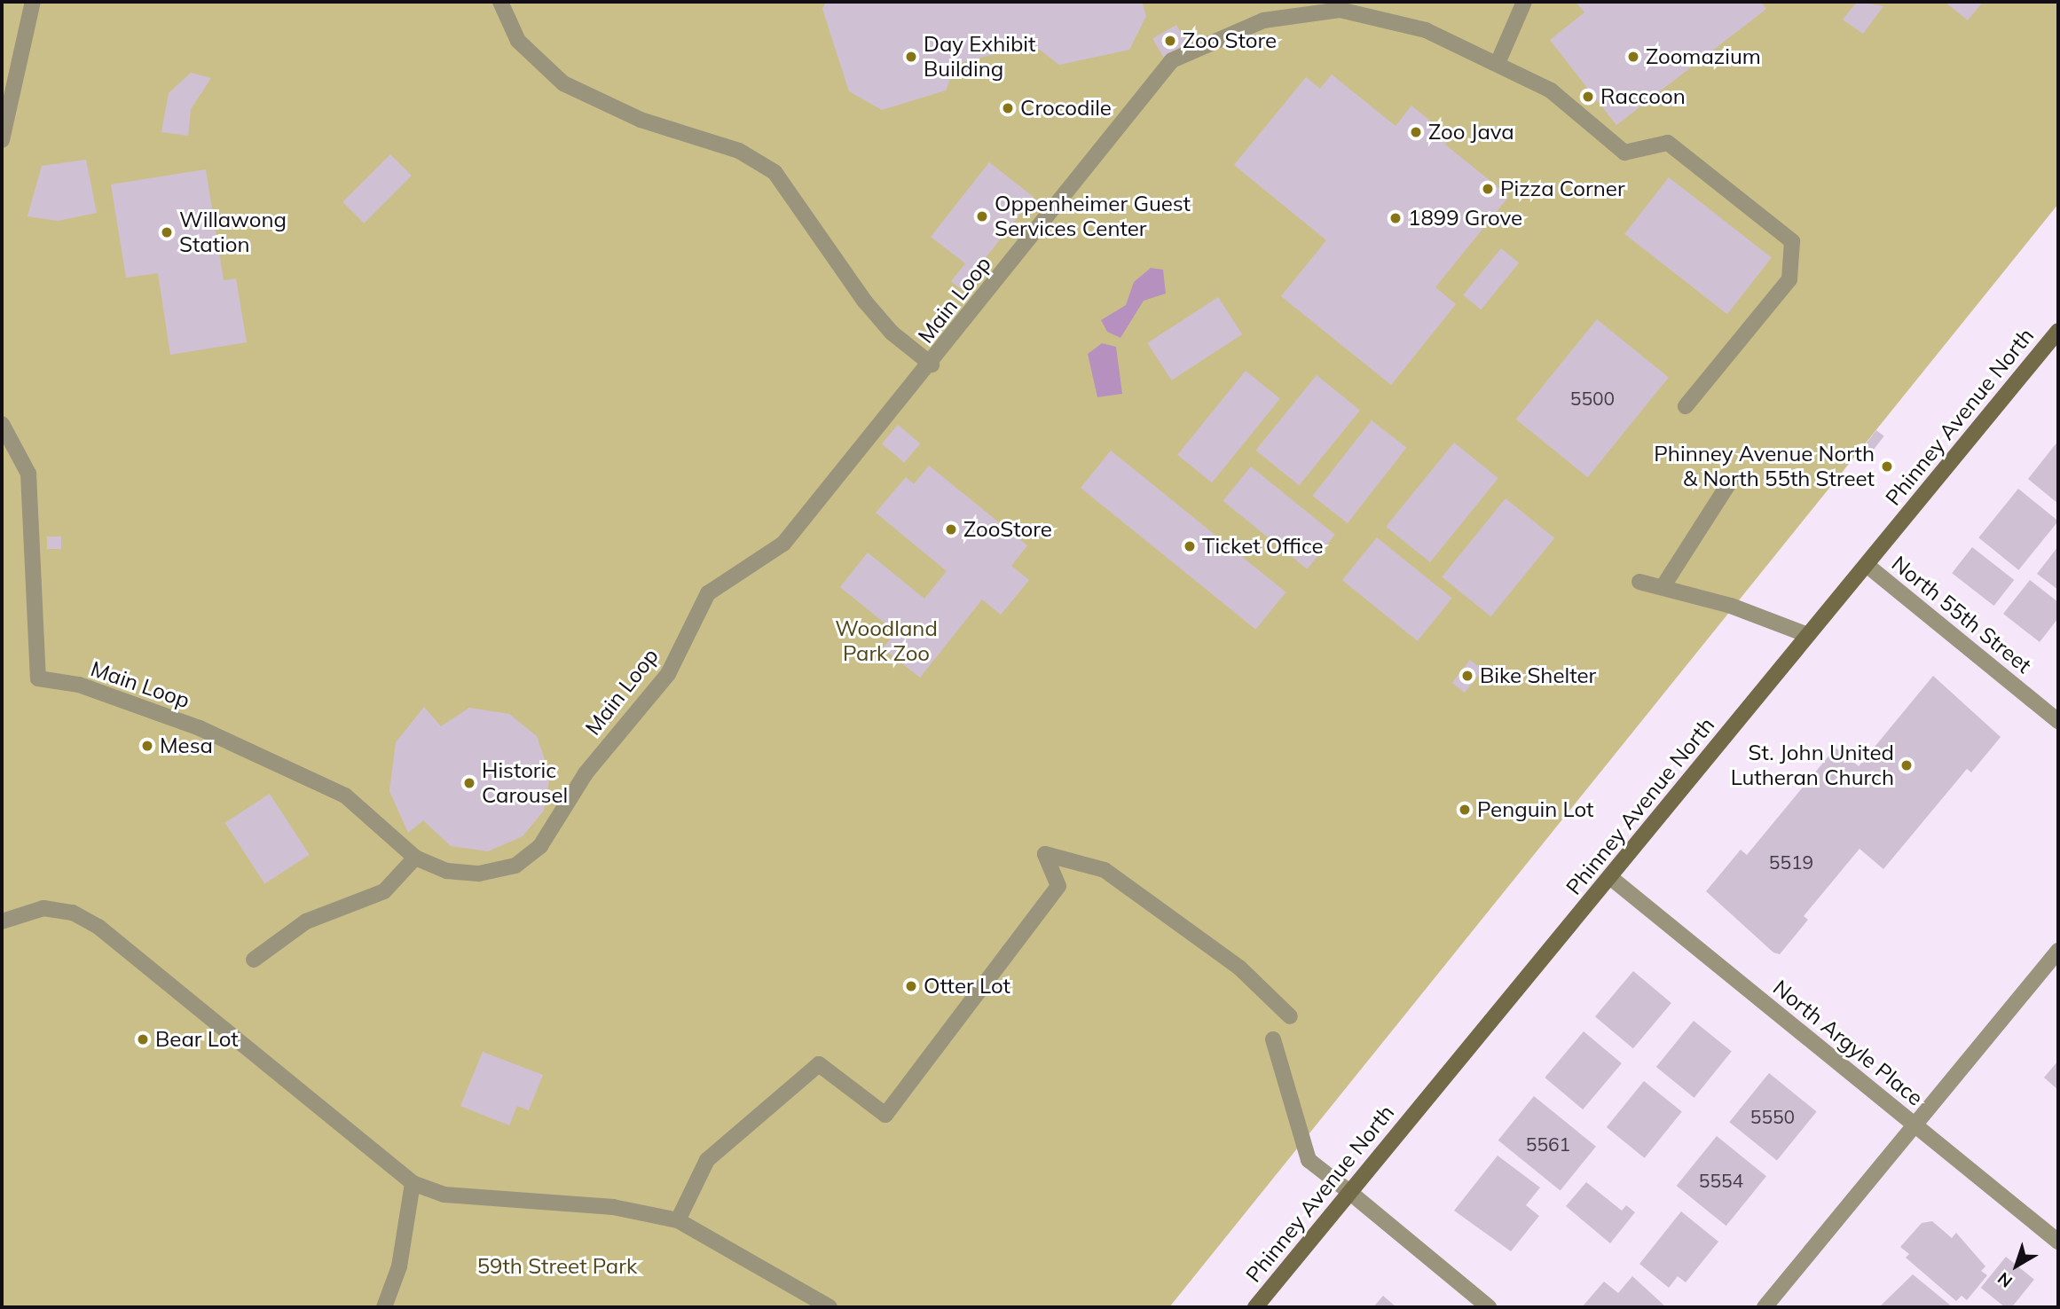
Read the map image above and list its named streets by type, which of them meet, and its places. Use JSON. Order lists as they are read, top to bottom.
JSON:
{
  "streets": {
    "street": [
      "Main Loop",
      "Phinney Avenue North",
      "North 55th Street",
      "North Argyle Place"
    ]
  },
  "crossings": [
    ["Phinney Avenue North", "North 55th Street"],
    ["Phinney Avenue North", "North Argyle Place"]
  ],
  "parks": ["Woodland Park Zoo", "59th Street Park"],
  "places": [
    "Zoo Store",
    "Day Exhibit Building",
    "Zoomazium",
    "Raccoon",
    "Crocodile",
    "Zoo Java",
    "Pizza Corner",
    "Oppenheimer Guest Services Center",
    "1899 Grove",
    "Willawong Station",
    "Phinney Avenue North & North 55th Street",
    "ZooStore",
    "Ticket Office",
    "Bike Shelter",
    "Mesa",
    "St. John United Lutheran Church",
    "Historic Carousel",
    "Penguin Lot",
    "Otter Lot",
    "Bear Lot"
  ],
  "house_numbers": [
    "5500",
    "5519",
    "5550",
    "5561",
    "5554"
  ],
  "north": "bottom left"
}
